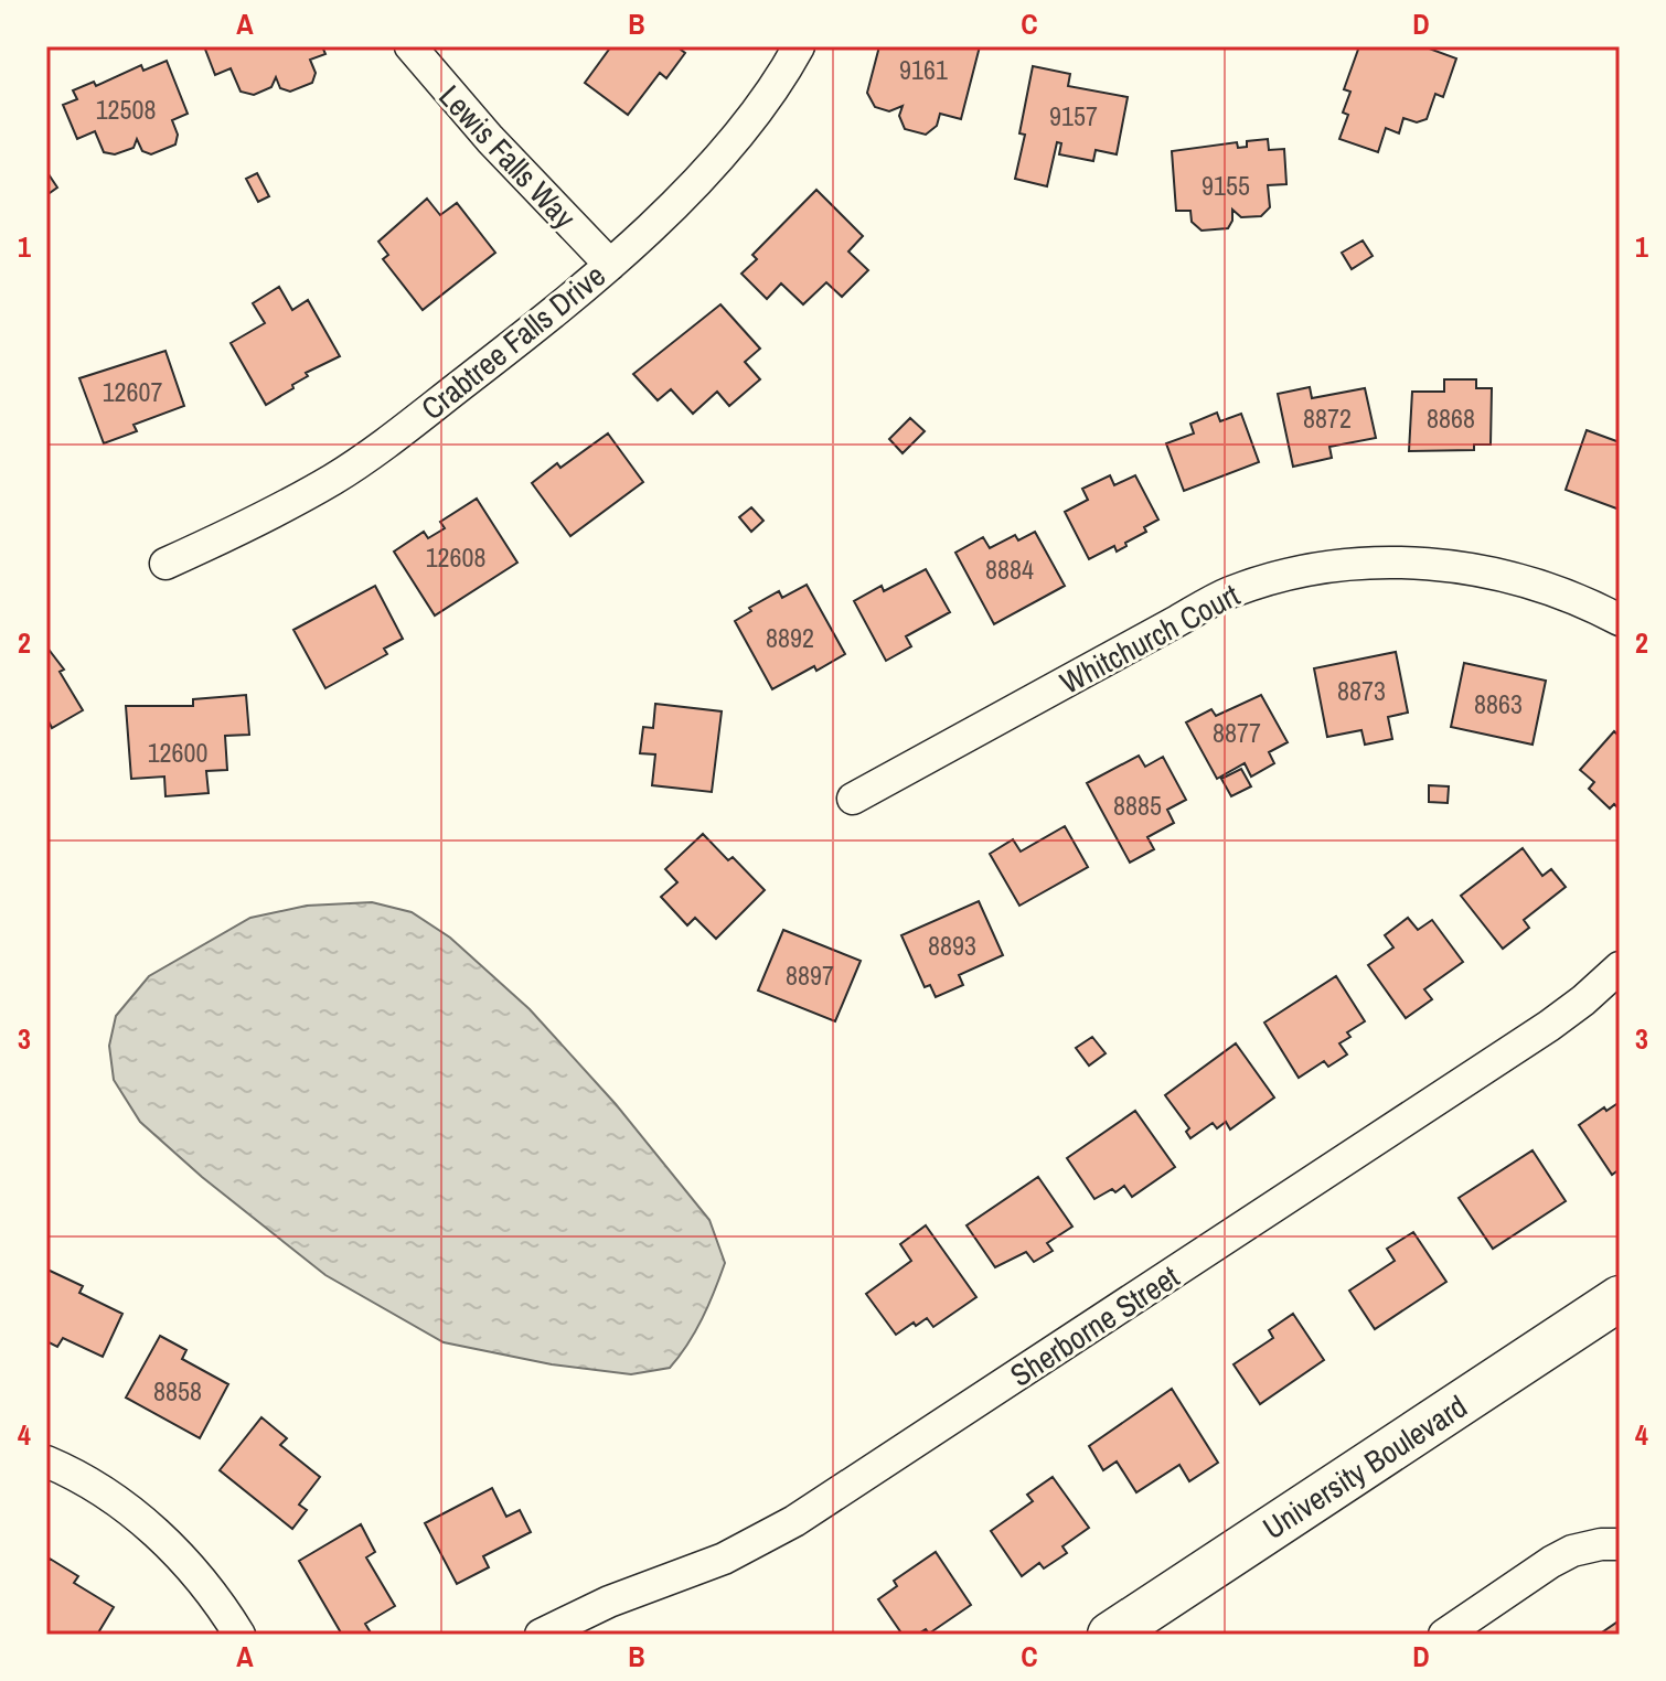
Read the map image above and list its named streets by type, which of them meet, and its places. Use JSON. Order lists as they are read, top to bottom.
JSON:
{
  "streets": {
    "street": [
      "Lewis Falls Way",
      "Crabtree Falls Drive",
      "Whitchurch Court",
      "Sherborne Street",
      "University Boulevard"
    ]
  },
  "crossings": [
    ["Lewis Falls Way", "Crabtree Falls Drive"]
  ],
  "house_numbers": [
    "9161",
    "12508",
    "9157",
    "9155",
    "12607",
    "8872",
    "8868",
    "12608",
    "8884",
    "8892",
    "8873",
    "8863",
    "8877",
    "12600",
    "8885",
    "8893",
    "8897",
    "8858"
  ],
  "grid": {
    "columns": [
      "A",
      "B",
      "C",
      "D"
    ],
    "rows": [
      "1",
      "2",
      "3",
      "4"
    ]
  }
}
